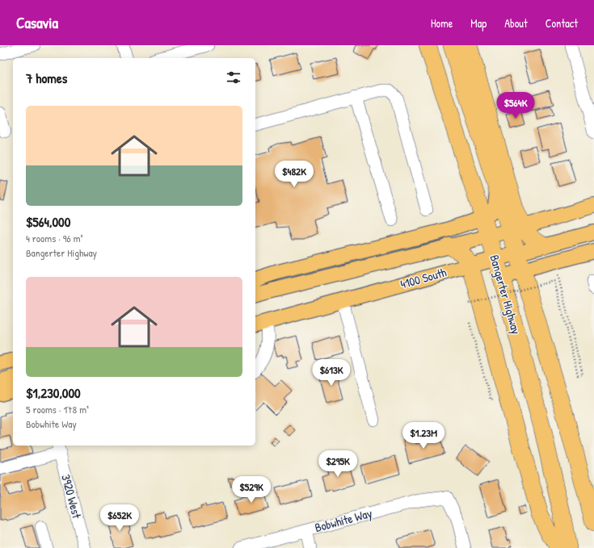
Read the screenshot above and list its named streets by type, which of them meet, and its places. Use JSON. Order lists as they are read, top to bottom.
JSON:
{
  "streets": {
    "highway": ["Bangerter Highway"],
    "main road": ["4100 South"],
    "street": ["3920 West", "Bobwhite Way"]
  },
  "crossings": [
    ["4100 South", "Bangerter Highway"]
  ],
  "page": {
    "header": "Casavia",
    "nav": [
      "Home",
      "Map",
      "About",
      "Contact"
    ],
    "heading": "7 homes",
    "price": [
      "$564K",
      "$482K",
      "$613K",
      "$1.23M",
      "$295K",
      "$529K",
      "$652K"
    ],
    "list": [
      {
        "name": "$564,000",
        "note": "4 rooms · 96 m² · Bangerter Highway"
      },
      {
        "name": "$1,230,000",
        "note": "5 rooms · 178 m² · Bobwhite Way"
      }
    ]
  }
}
